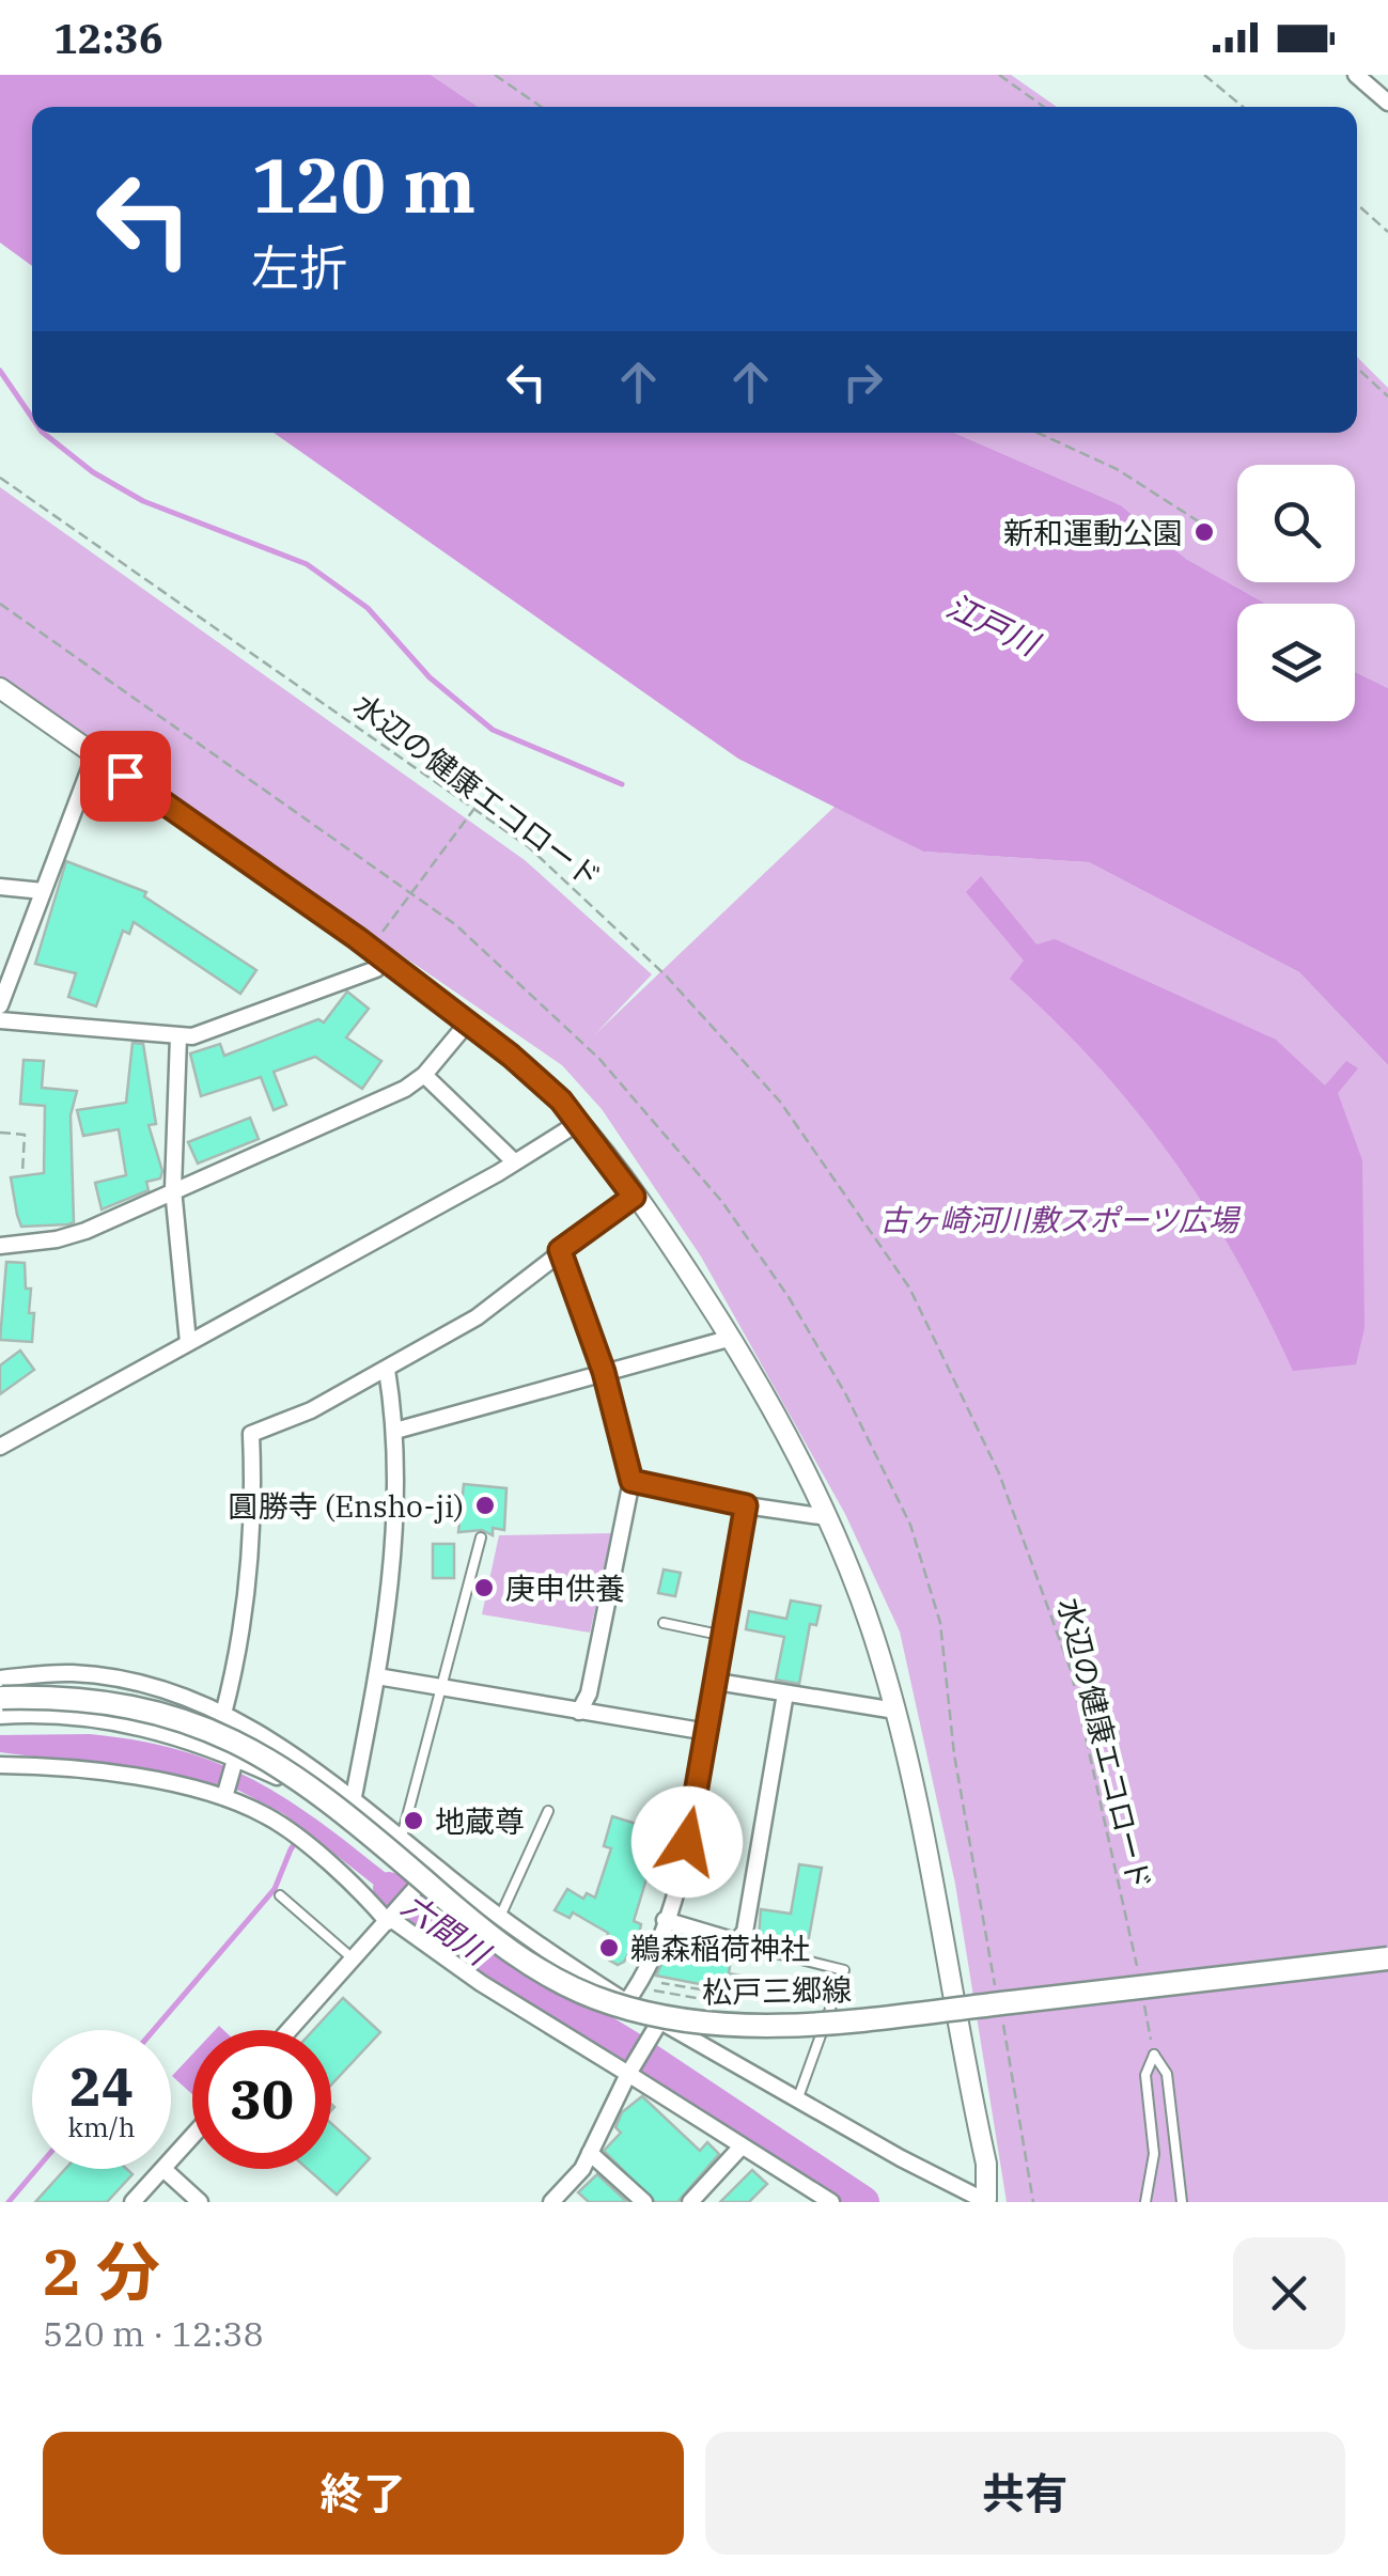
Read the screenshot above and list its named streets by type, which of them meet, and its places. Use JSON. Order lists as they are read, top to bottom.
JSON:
{
  "streets": {
    "main road": ["松戸三郷線"],
    "path": ["水辺の健康エコロード"]
  },
  "water": ["江戸川", "六間川"],
  "parks": ["古ヶ崎河川敷スポーツ広場"],
  "places": [
    "新和運動公園",
    "圓勝寺 (Ensho-ji)",
    "庚申供養",
    "地蔵尊",
    "鵜森稲荷神社"
  ],
  "page": {
    "status": "12:36",
    "turn": ["120 m", "左折"],
    "speed": "24 km/h",
    "limit": "30",
    "heading": ["2 分", "520 m · 12:38"],
    "buttons": ["終了", "共有"]
  }
}
